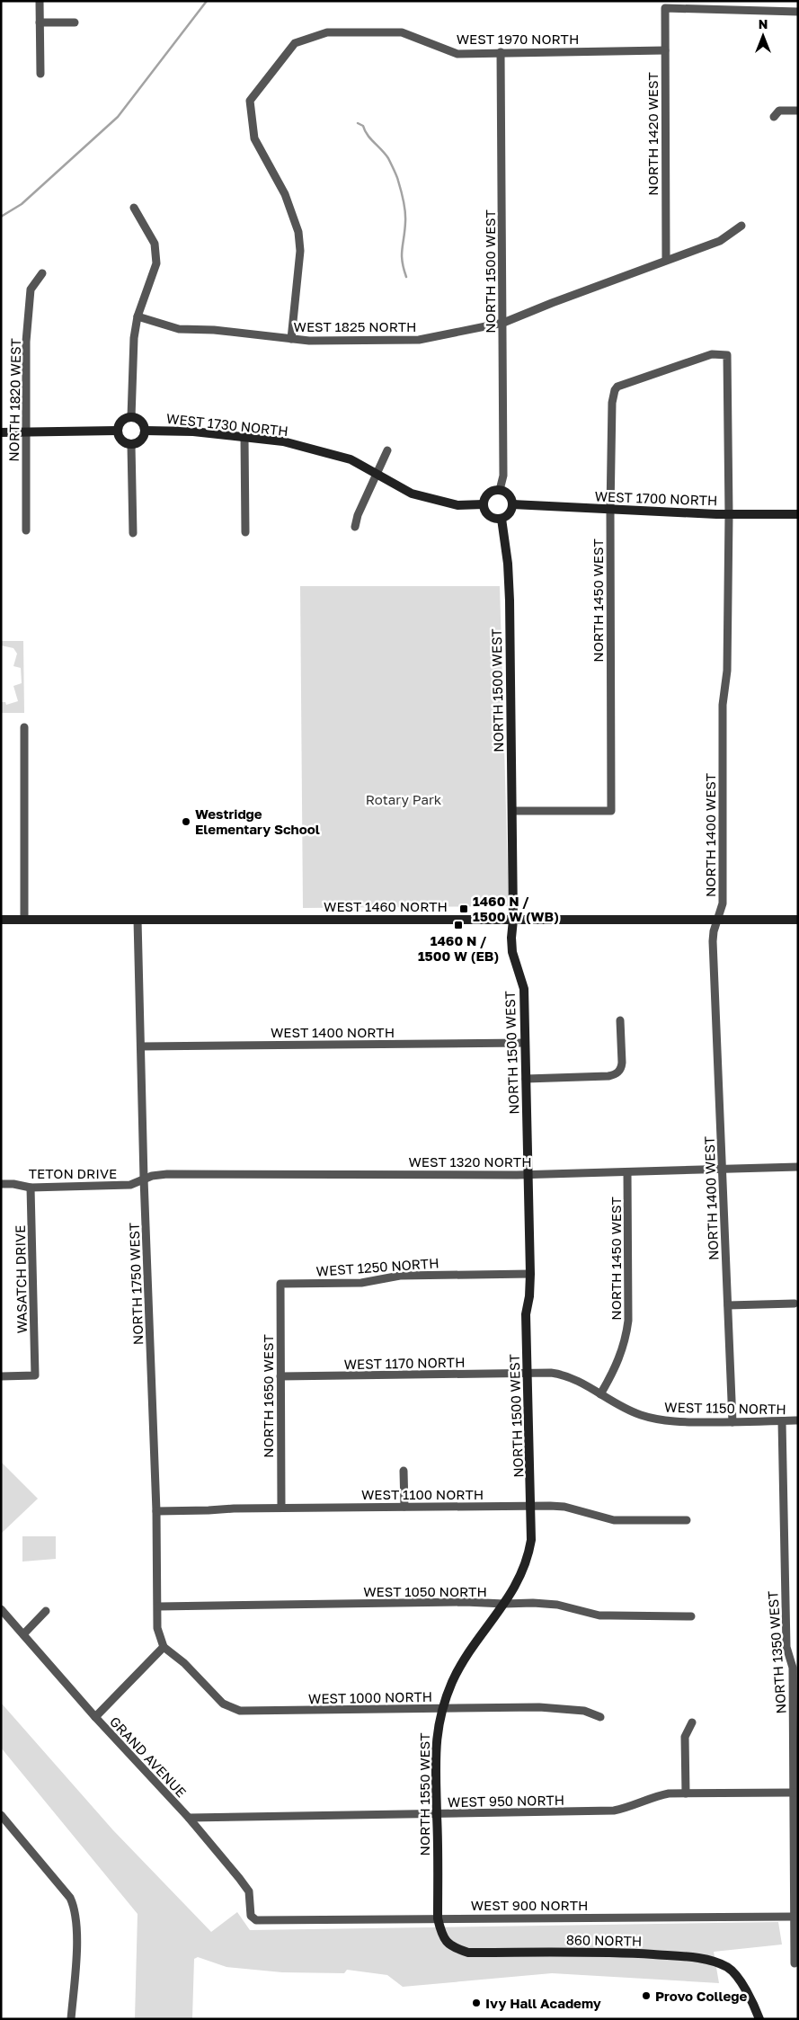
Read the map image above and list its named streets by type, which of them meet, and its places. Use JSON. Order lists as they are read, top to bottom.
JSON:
{
  "streets": {
    "street": [
      "WEST 1970 NORTH",
      "NORTH 1420 WEST",
      "NORTH 1500 WEST",
      "WEST 1825 NORTH",
      "NORTH 1820 WEST",
      "WEST 1730 NORTH",
      "WEST 1700 NORTH",
      "NORTH 1450 WEST",
      "NORTH 1400 WEST",
      "WEST 1460 NORTH",
      "WEST 1400 NORTH",
      "WEST 1320 NORTH",
      "TETON DRIVE",
      "WEST 1250 NORTH",
      "WASATCH DRIVE",
      "NORTH 1750 WEST",
      "WEST 1170 NORTH",
      "NORTH 1650 WEST",
      "WEST 1150 NORTH",
      "WEST 1100 NORTH",
      "WEST 1050 NORTH",
      "NORTH 1350 WEST",
      "WEST 1000 NORTH",
      "GRAND AVENUE",
      "NORTH 1550 WEST",
      "WEST 950 NORTH",
      "WEST 900 NORTH",
      "860 NORTH"
    ]
  },
  "crossings": [
    ["WEST 1970 NORTH", "NORTH 1420 WEST"],
    ["WEST 1970 NORTH", "NORTH 1500 WEST"],
    ["WEST 1970 NORTH", "WEST 1825 NORTH"],
    ["NORTH 1420 WEST", "WEST 1825 NORTH"],
    ["NORTH 1500 WEST", "WEST 1825 NORTH"],
    ["NORTH 1500 WEST", "WEST 1730 NORTH"],
    ["NORTH 1500 WEST", "WEST 1700 NORTH"],
    ["NORTH 1500 WEST", "NORTH 1450 WEST"],
    ["NORTH 1500 WEST", "WEST 1460 NORTH"],
    ["NORTH 1500 WEST", "WEST 1400 NORTH"],
    ["NORTH 1500 WEST", "WEST 1320 NORTH"],
    ["NORTH 1500 WEST", "WEST 1250 NORTH"],
    ["NORTH 1500 WEST", "WEST 1170 NORTH"],
    ["NORTH 1500 WEST", "WEST 1150 NORTH"],
    ["NORTH 1500 WEST", "WEST 1100 NORTH"],
    ["NORTH 1500 WEST", "NORTH 1550 WEST"],
    ["WEST 1730 NORTH", "WEST 1700 NORTH"],
    ["WEST 1700 NORTH", "NORTH 1450 WEST"],
    ["WEST 1700 NORTH", "NORTH 1400 WEST"],
    ["NORTH 1450 WEST", "NORTH 1400 WEST"],
    ["NORTH 1450 WEST", "WEST 1320 NORTH"],
    ["NORTH 1450 WEST", "WEST 1150 NORTH"],
    ["NORTH 1400 WEST", "WEST 1460 NORTH"],
    ["NORTH 1400 WEST", "WEST 1320 NORTH"],
    ["NORTH 1400 WEST", "WEST 1150 NORTH"],
    ["WEST 1460 NORTH", "NORTH 1750 WEST"],
    ["WEST 1400 NORTH", "NORTH 1750 WEST"],
    ["WEST 1320 NORTH", "TETON DRIVE"],
    ["WEST 1320 NORTH", "NORTH 1750 WEST"],
    ["TETON DRIVE", "WASATCH DRIVE"],
    ["TETON DRIVE", "NORTH 1750 WEST"],
    ["WEST 1250 NORTH", "NORTH 1650 WEST"],
    ["NORTH 1750 WEST", "WEST 1100 NORTH"],
    ["NORTH 1750 WEST", "WEST 1050 NORTH"],
    ["NORTH 1750 WEST", "WEST 1000 NORTH"],
    ["WEST 1170 NORTH", "NORTH 1650 WEST"],
    ["WEST 1170 NORTH", "WEST 1150 NORTH"],
    ["NORTH 1650 WEST", "WEST 1100 NORTH"],
    ["WEST 1150 NORTH", "NORTH 1350 WEST"],
    ["WEST 1100 NORTH", "NORTH 1550 WEST"],
    ["WEST 1050 NORTH", "NORTH 1550 WEST"],
    ["NORTH 1350 WEST", "WEST 950 NORTH"],
    ["NORTH 1350 WEST", "WEST 900 NORTH"],
    ["WEST 1000 NORTH", "NORTH 1550 WEST"],
    ["GRAND AVENUE", "WEST 950 NORTH"],
    ["GRAND AVENUE", "WEST 900 NORTH"],
    ["NORTH 1550 WEST", "WEST 950 NORTH"],
    ["NORTH 1550 WEST", "WEST 900 NORTH"],
    ["NORTH 1550 WEST", "860 NORTH"],
    ["WEST 900 NORTH", "860 NORTH"]
  ],
  "parks": ["Rotary Park"],
  "places": {
    "other": ["Westridge Elementary School", "Provo College", "Ivy Hall Academy"],
    "transit": ["1460 N / 1500 W (WB)", "1460 N / 1500 W (EB)"]
  },
  "north": "top"
}
